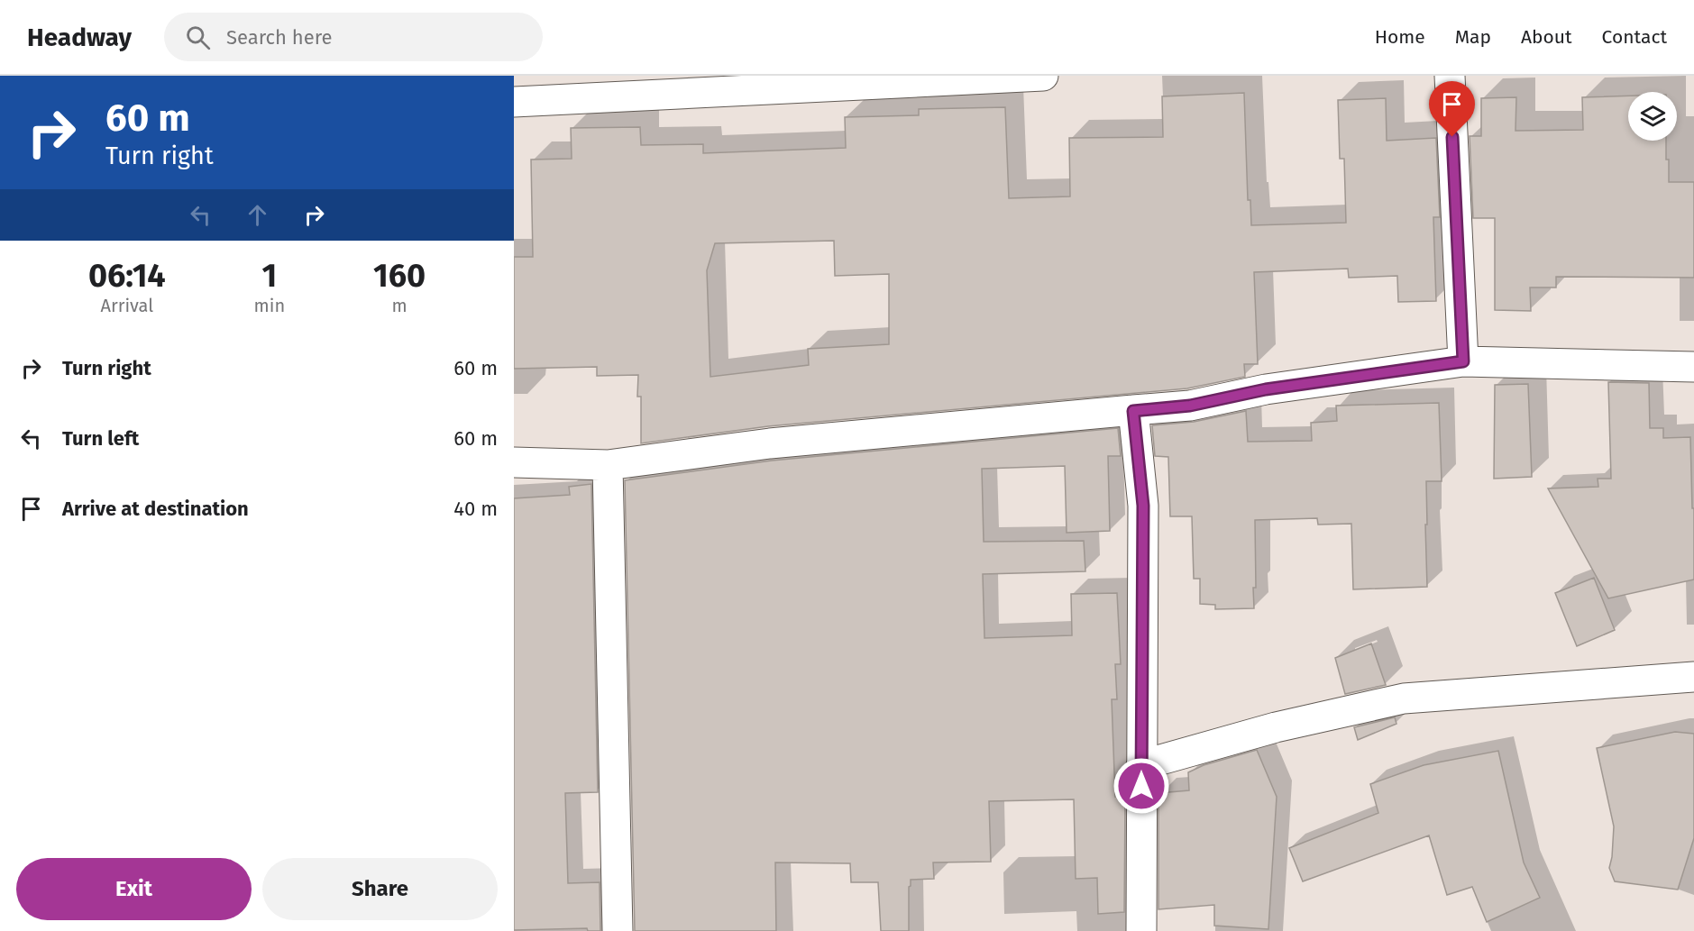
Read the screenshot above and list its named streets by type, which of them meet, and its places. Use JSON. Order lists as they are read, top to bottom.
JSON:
{
  "page": {
    "header": "Headway",
    "search": "Search here",
    "nav": [
      "Home",
      "Map",
      "About",
      "Contact"
    ],
    "turn": ["60 m", "Turn right"],
    "eta": [
      "06:14",
      "Arrival",
      "1",
      "min",
      "160",
      "m"
    ],
    "list": [
      {
        "name": "Turn right",
        "value": "60 m"
      },
      {
        "name": "Turn left",
        "value": "60 m"
      },
      {
        "name": "Arrive at destination",
        "value": "40 m"
      }
    ],
    "buttons": ["Exit", "Share"]
  }
}
